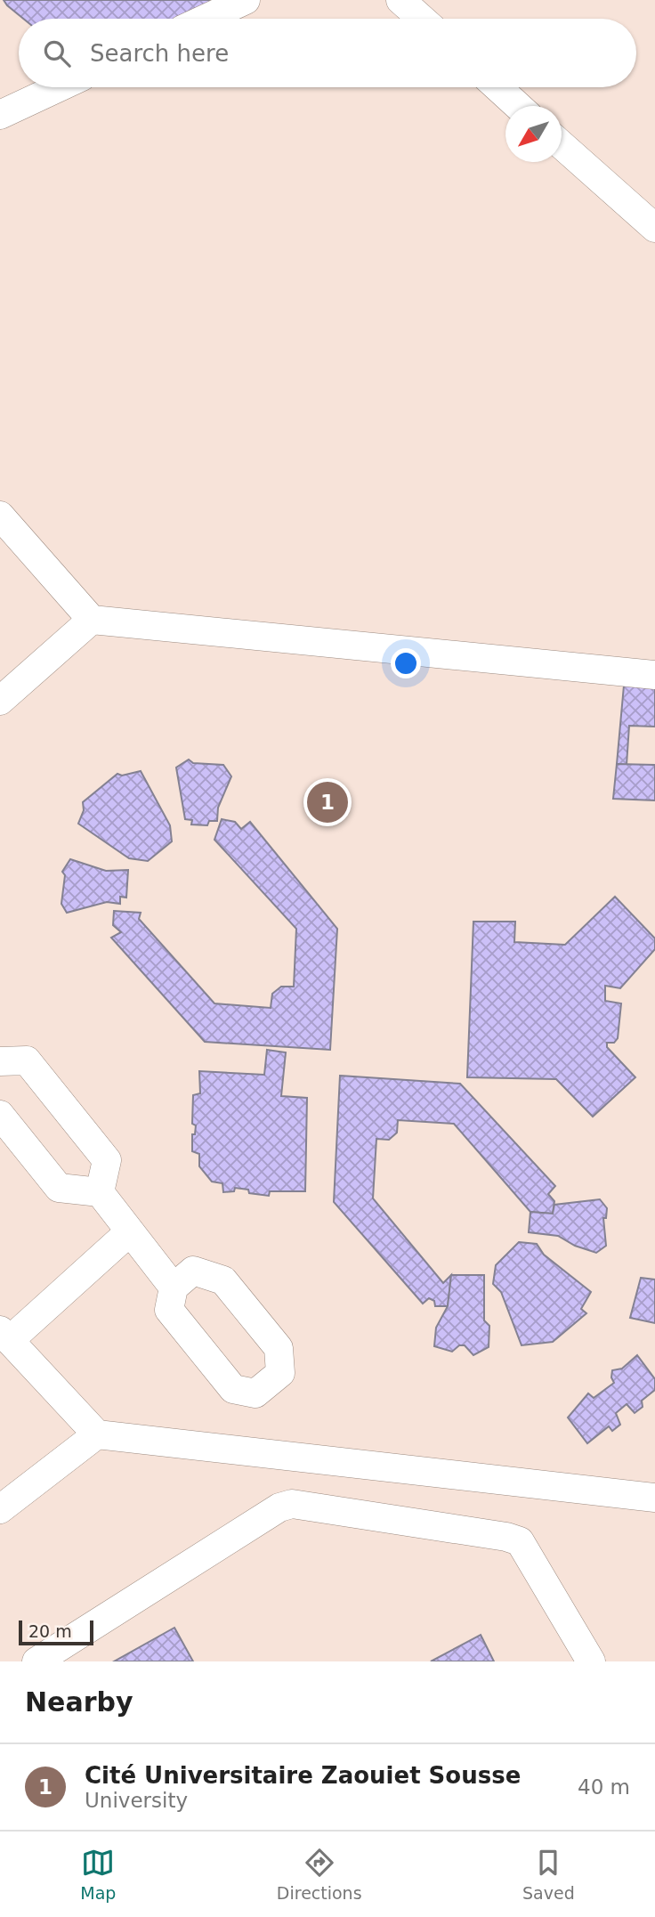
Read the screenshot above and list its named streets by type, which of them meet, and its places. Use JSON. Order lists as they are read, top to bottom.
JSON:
{
  "scale_bar": "20 m",
  "north": "bottom left",
  "page": {
    "search": "Search here",
    "pins": "1",
    "scale": "20 m",
    "heading": "Nearby",
    "list": [
      {
        "mark": "1",
        "name": "Cité Universitaire Zaouiet Sousse",
        "note": "University",
        "value": "40 m"
      }
    ],
    "nav": ["Map", "Directions", "Saved"]
  }
}
